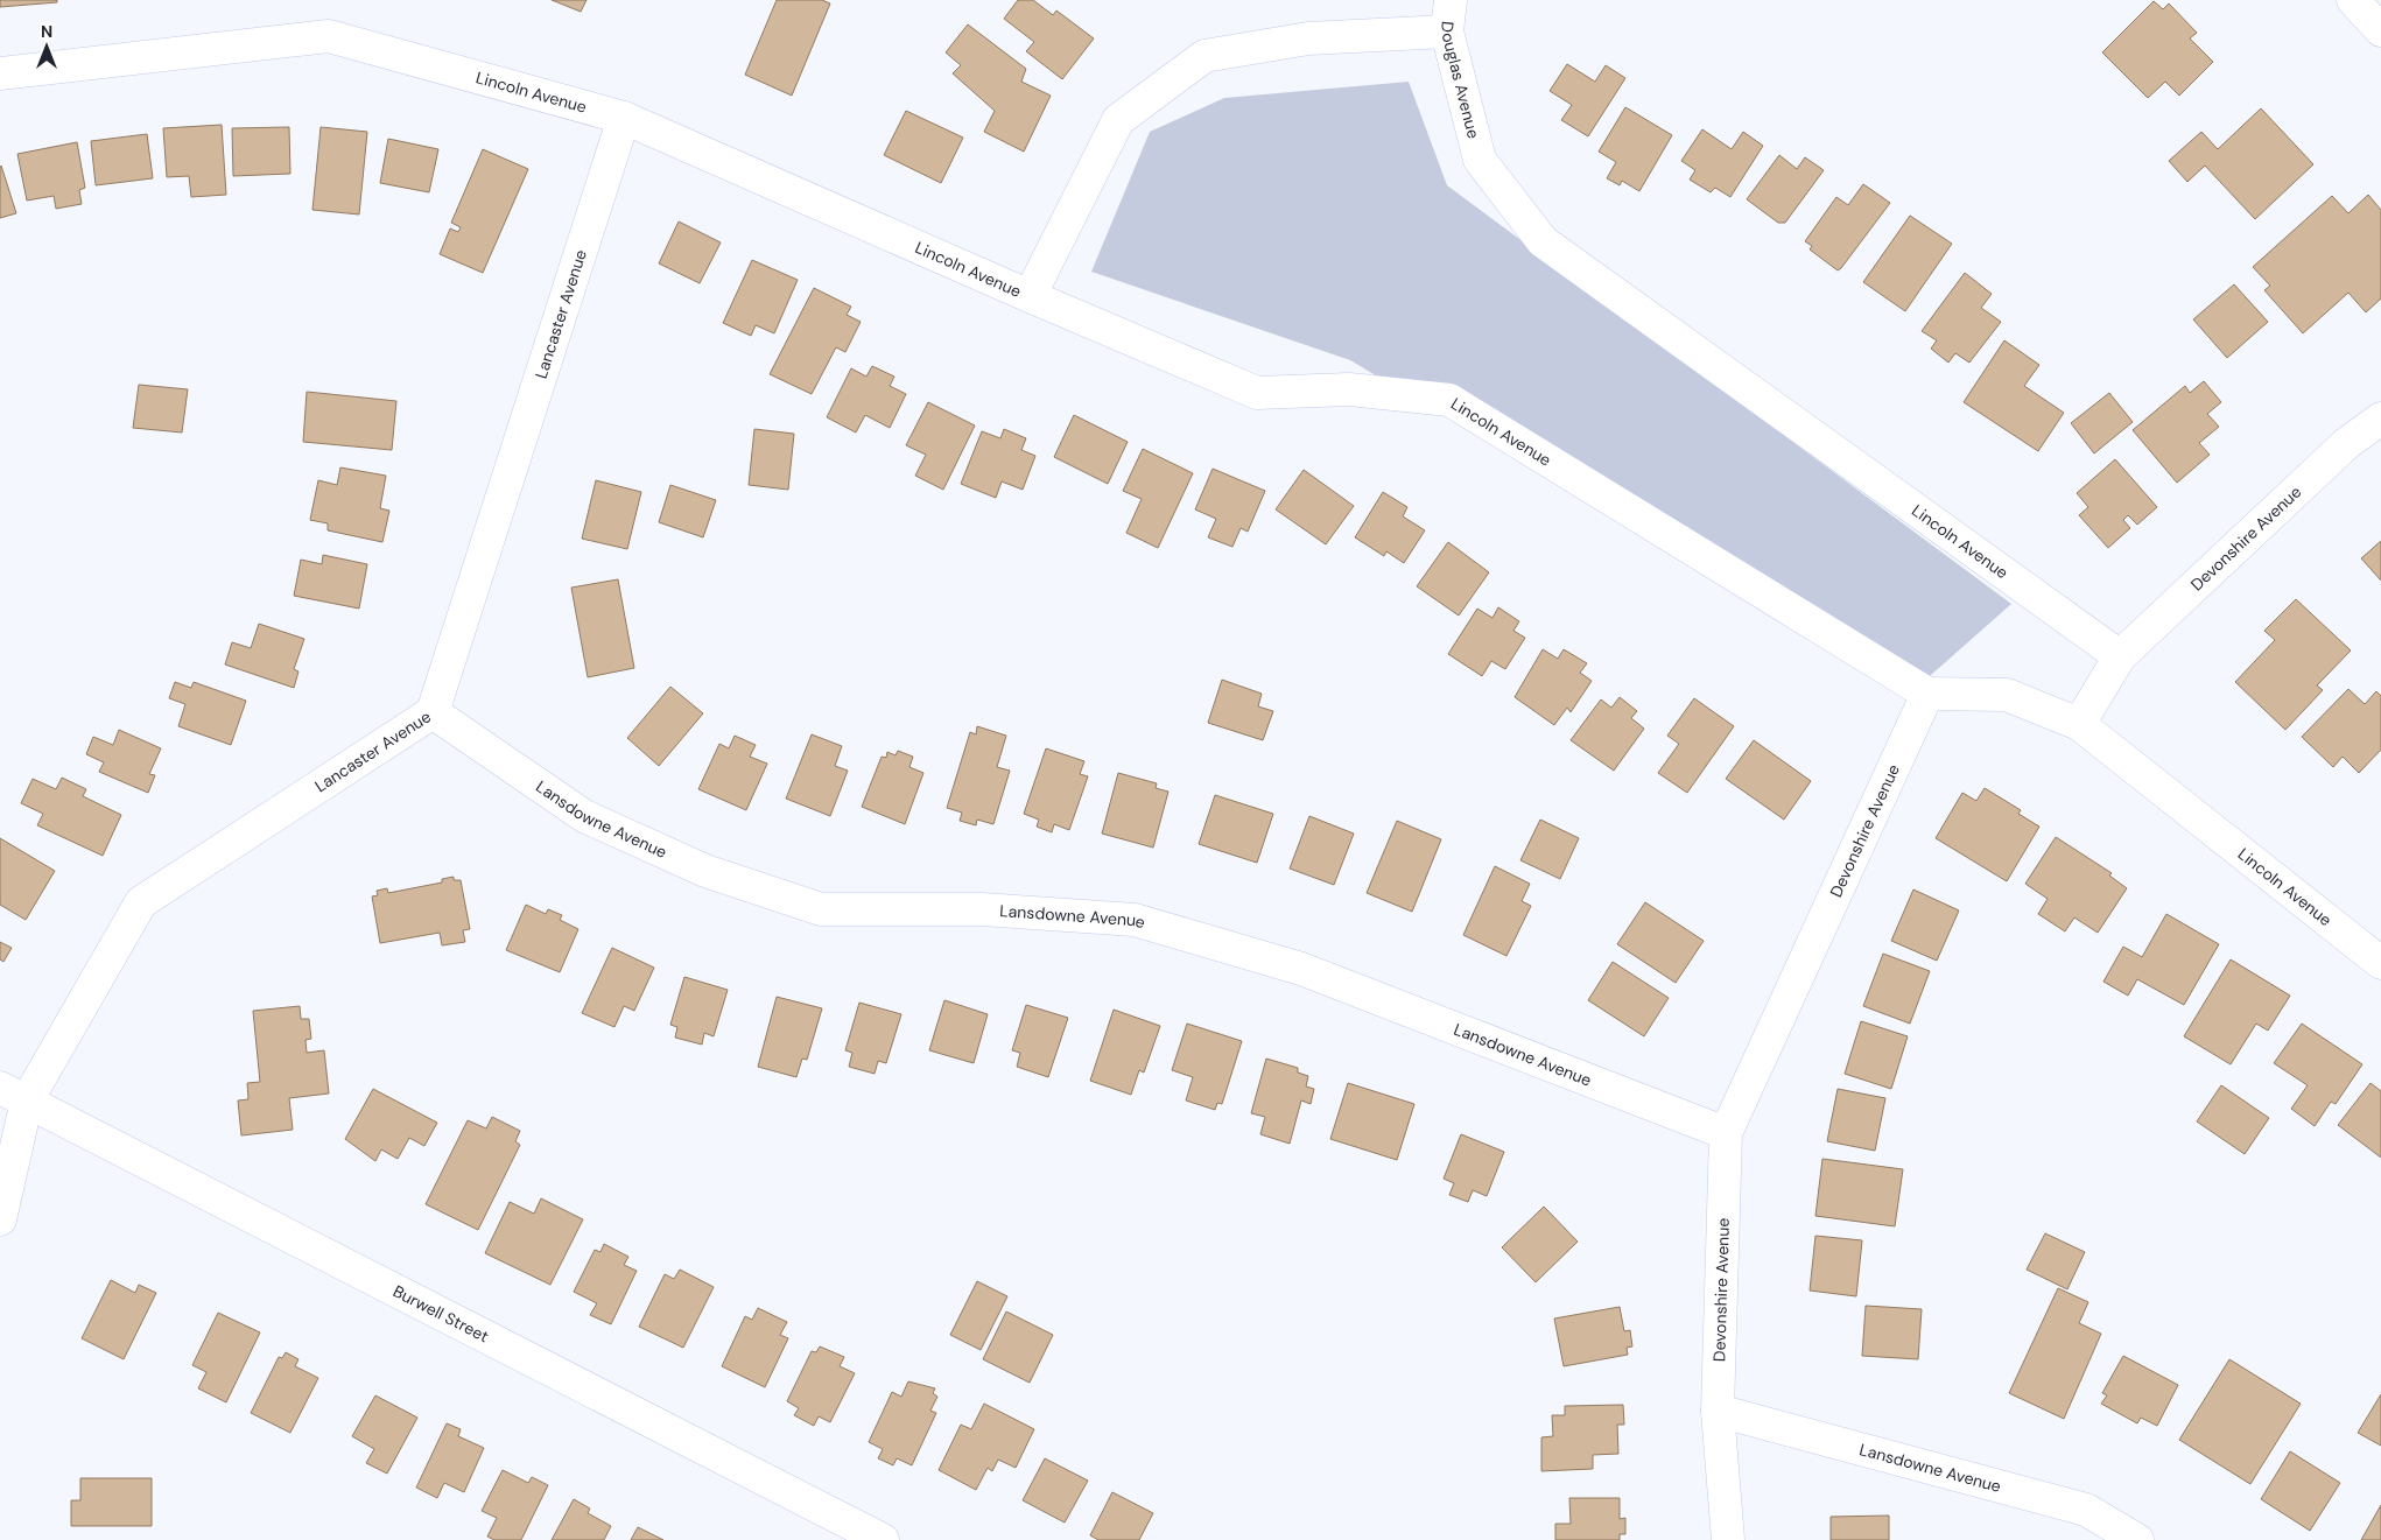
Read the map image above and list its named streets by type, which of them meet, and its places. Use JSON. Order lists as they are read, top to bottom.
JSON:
{
  "streets": {
    "street": [
      "Douglas Avenue",
      "Lincoln Avenue",
      "Lancaster Avenue",
      "Devonshire Avenue",
      "Lansdowne Avenue",
      "Burwell Street"
    ]
  },
  "crossings": [
    ["Douglas Avenue", "Lincoln Avenue"],
    ["Lincoln Avenue", "Lancaster Avenue"],
    ["Lincoln Avenue", "Devonshire Avenue"],
    ["Lancaster Avenue", "Lansdowne Avenue"],
    ["Lancaster Avenue", "Burwell Street"],
    ["Devonshire Avenue", "Lansdowne Avenue"]
  ],
  "north": "top"
}
